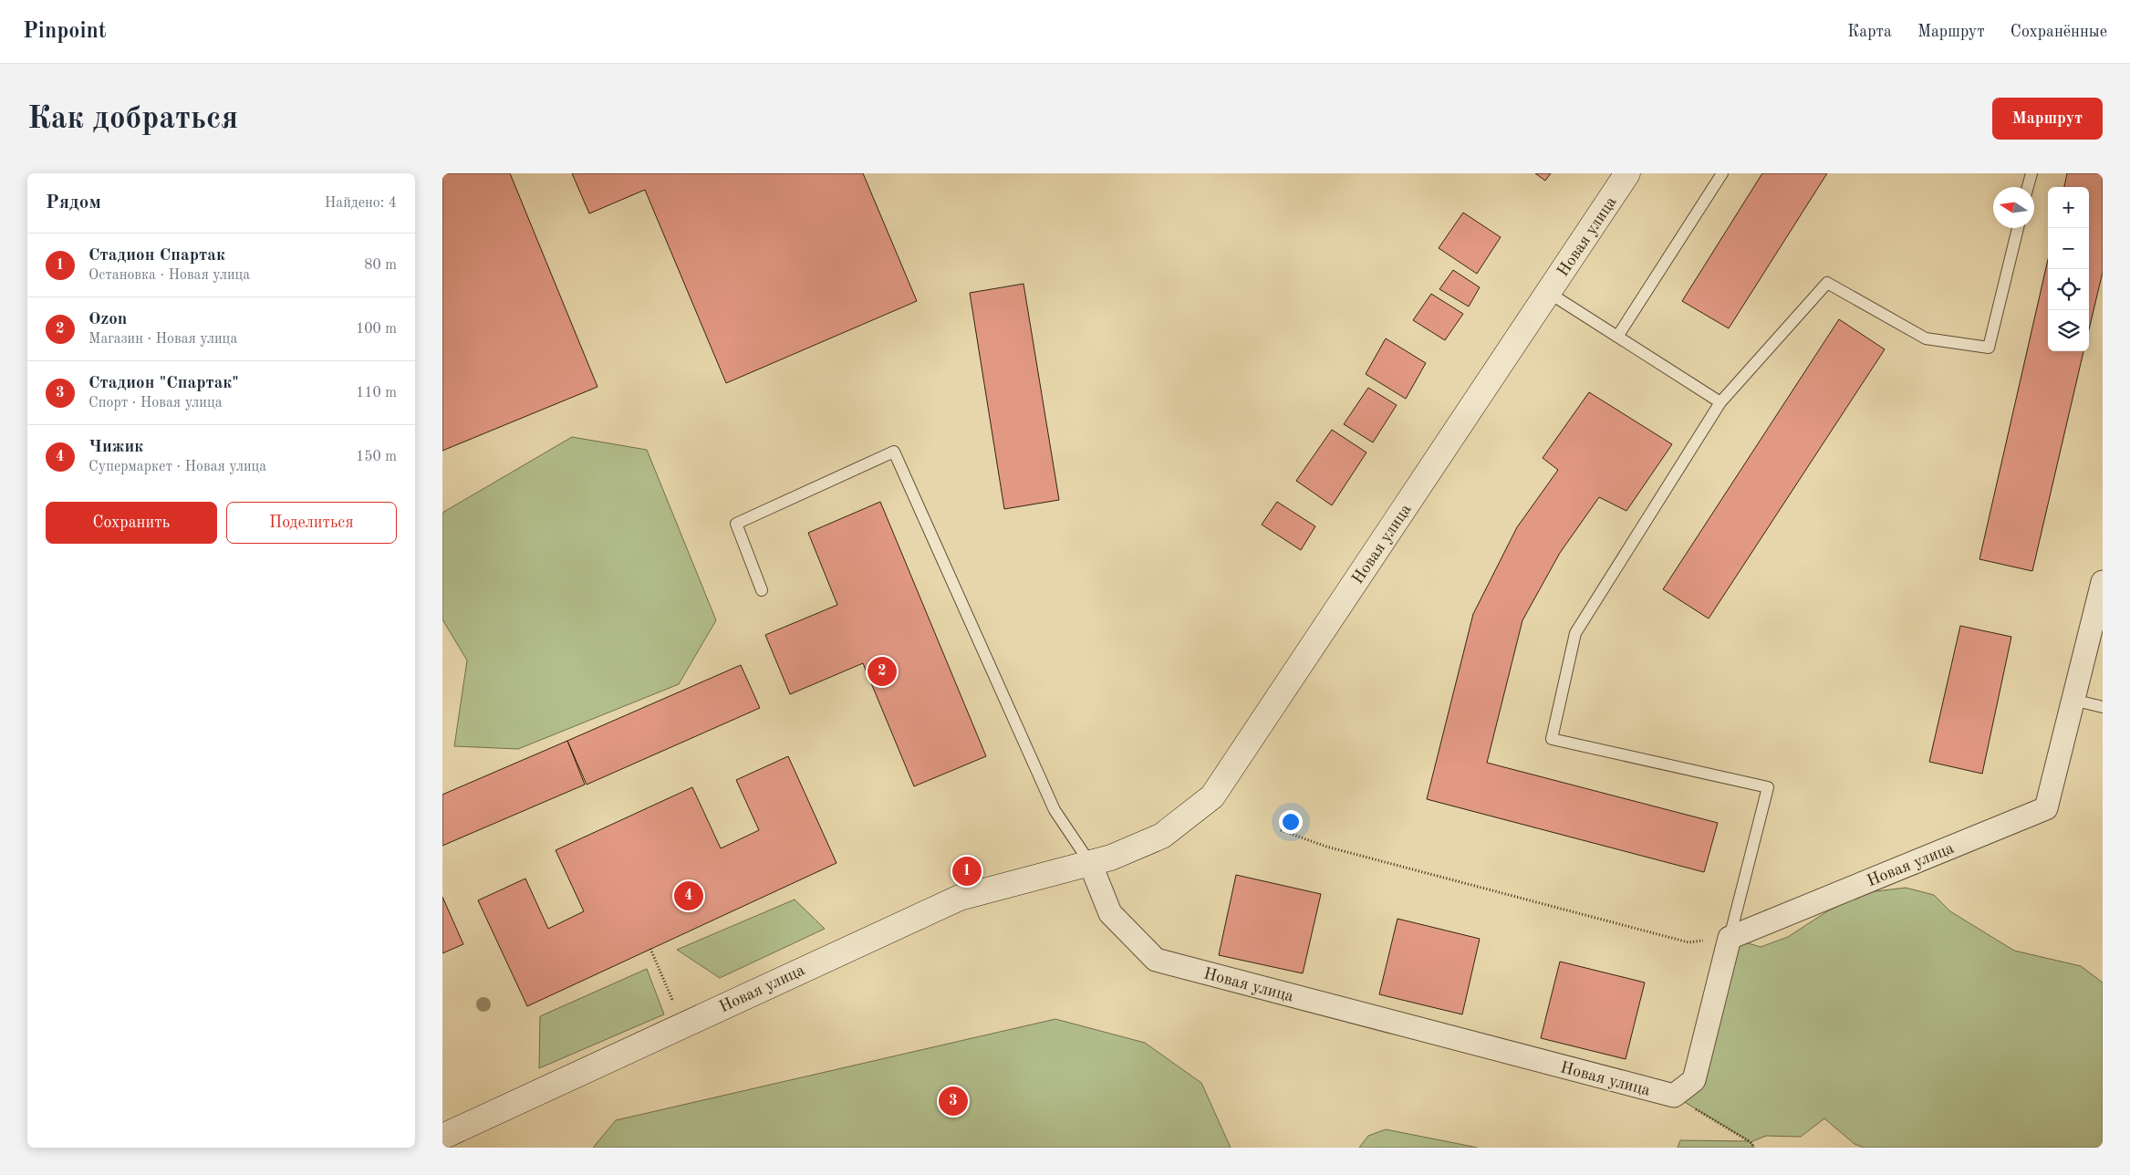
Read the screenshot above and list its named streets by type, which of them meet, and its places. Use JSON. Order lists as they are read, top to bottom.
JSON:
{
  "streets": {
    "street": ["Новая улица"]
  },
  "north": "left",
  "page": {
    "header": "Pinpoint",
    "nav": ["Карта", "Маршрут", "Сохранённые"],
    "buttons": [
      "Маршрут",
      ["Сохранить", "Поделиться"]
    ],
    "title": "Как добраться",
    "heading": ["Рядом", "Найдено: 4"],
    "map_buttons": ["+", "−"],
    "list": [
      {
        "mark": "1",
        "name": "Стадион Спартак",
        "note": "Остановка · Новая улица",
        "value": "80 m"
      },
      {
        "mark": "2",
        "name": "Ozon",
        "note": "Магазин · Новая улица",
        "value": "100 m"
      },
      {
        "mark": "3",
        "name": "Стадион \"Спартак\"",
        "note": "Спорт · Новая улица",
        "value": "110 m"
      },
      {
        "mark": "4",
        "name": "Чижик",
        "note": "Супермаркет · Новая улица",
        "value": "150 m"
      }
    ],
    "pins": [
      "2",
      "1",
      "4",
      "3"
    ]
  }
}
